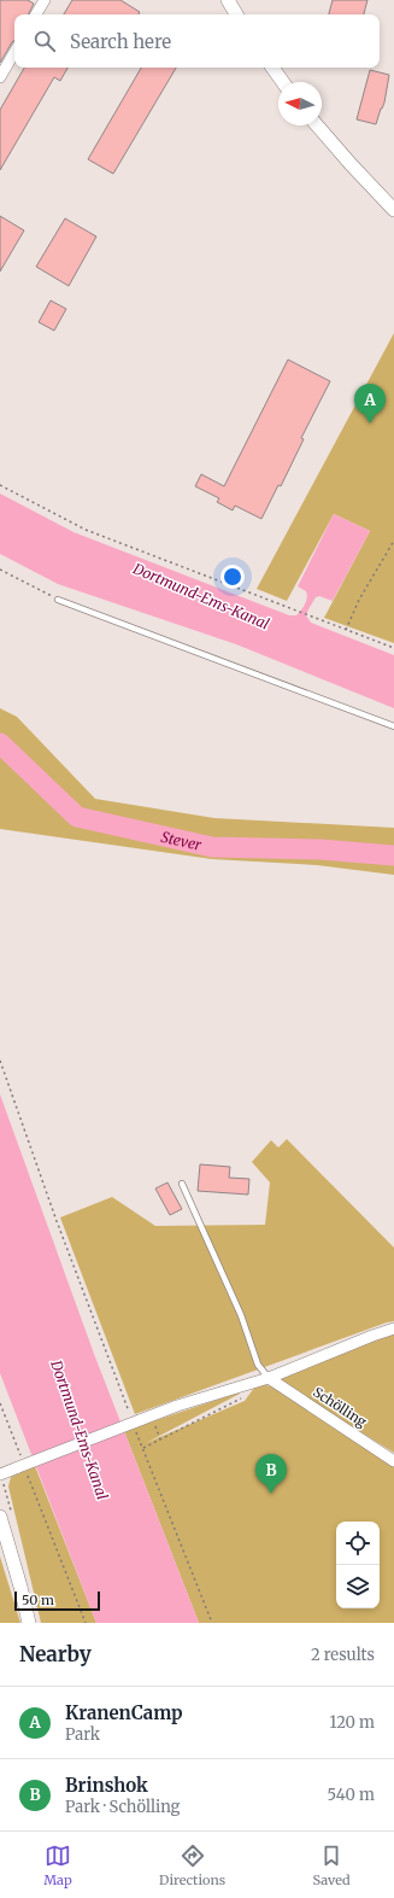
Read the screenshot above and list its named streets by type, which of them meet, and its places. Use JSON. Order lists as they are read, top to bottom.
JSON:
{
  "streets": {
    "street": ["Schölling"]
  },
  "water": ["Dortmund-Ems-Kanal", "Stever"],
  "scale_bar": "50 m",
  "north": "left",
  "page": {
    "search": "Search here",
    "pins": ["A", "B"],
    "scale": "50 m",
    "heading": ["Nearby", "2 results"],
    "list": [
      {
        "mark": "A",
        "name": "KranenCamp",
        "note": "Park",
        "value": "120 m"
      },
      {
        "mark": "B",
        "name": "Brinshok",
        "note": "Park · Schölling",
        "value": "540 m"
      }
    ],
    "nav": ["Map", "Directions", "Saved"]
  }
}
